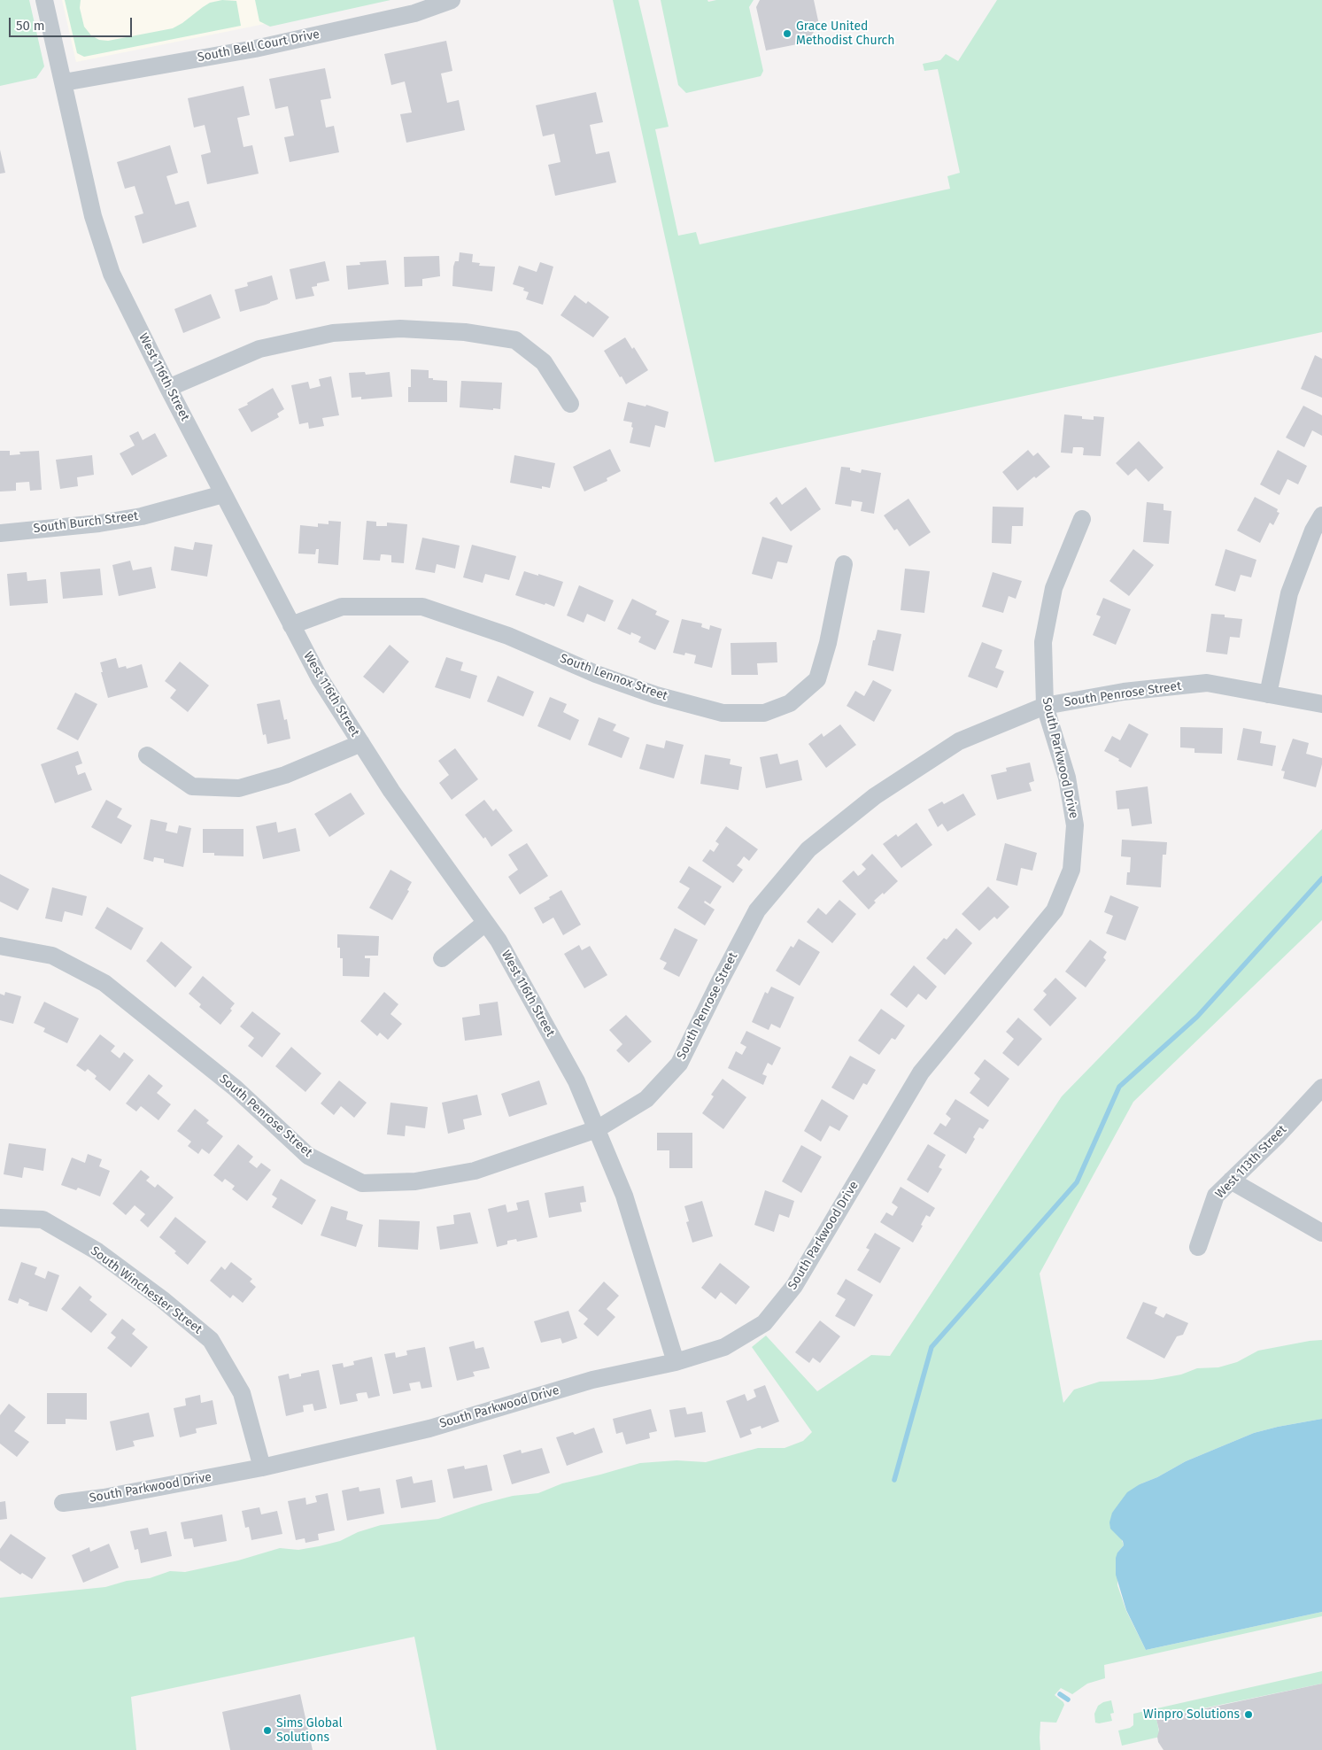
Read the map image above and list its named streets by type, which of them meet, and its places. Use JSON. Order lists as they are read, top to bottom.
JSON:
{
  "streets": {
    "street": [
      "South Bell Court Drive",
      "West 116th Street",
      "South Burch Street",
      "South Lennox Street",
      "South Penrose Street",
      "South Parkwood Drive",
      "West 113th Street",
      "South Winchester Street"
    ]
  },
  "crossings": [
    ["South Bell Court Drive", "West 116th Street"],
    ["West 116th Street", "South Burch Street"],
    ["West 116th Street", "South Lennox Street"],
    ["West 116th Street", "South Penrose Street"],
    ["West 116th Street", "South Parkwood Drive"],
    ["South Penrose Street", "South Parkwood Drive"],
    ["South Parkwood Drive", "South Winchester Street"]
  ],
  "places": ["Grace United Methodist Church", "Winpro Solutions", "Sims Global Solutions"],
  "scale_bar": "50 m"
}
